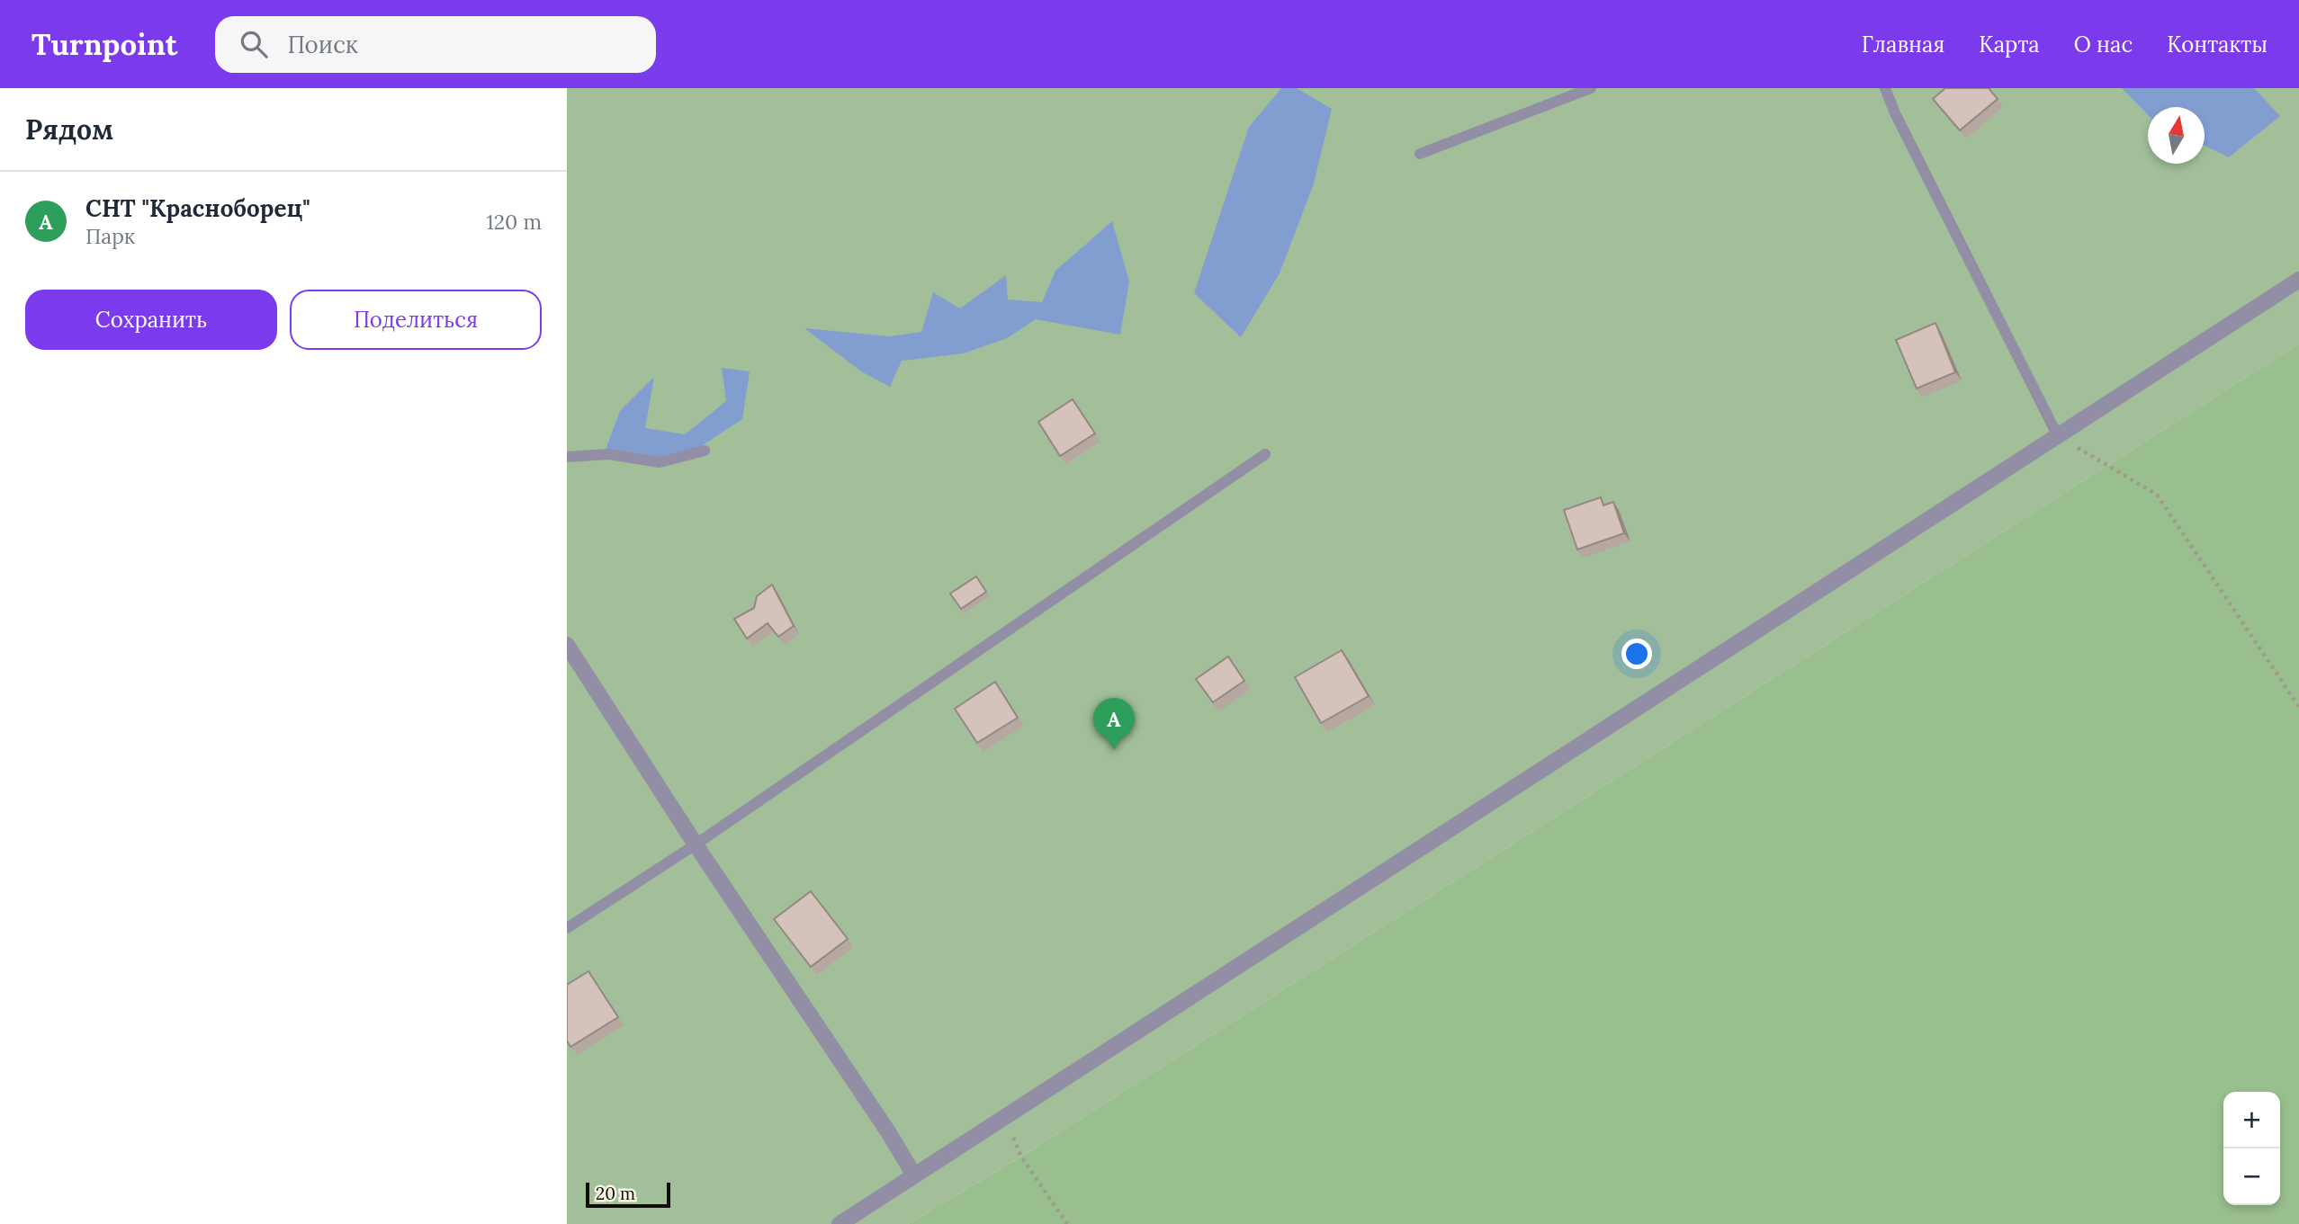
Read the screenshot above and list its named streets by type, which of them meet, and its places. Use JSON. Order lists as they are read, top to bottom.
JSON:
{
  "scale_bar": "20 m",
  "north": "top",
  "page": {
    "header": "Turnpoint",
    "search": "Поиск",
    "nav": [
      "Главная",
      "Карта",
      "О нас",
      "Контакты"
    ],
    "heading": "Рядом",
    "list": [
      {
        "mark": "A",
        "name": "СНТ \"Красноборец\"",
        "note": "Парк",
        "value": "120 m"
      }
    ],
    "buttons": ["Сохранить", "Поделиться"],
    "pins": "A",
    "map_buttons": ["+", "−"],
    "scale": "20 m"
  }
}
